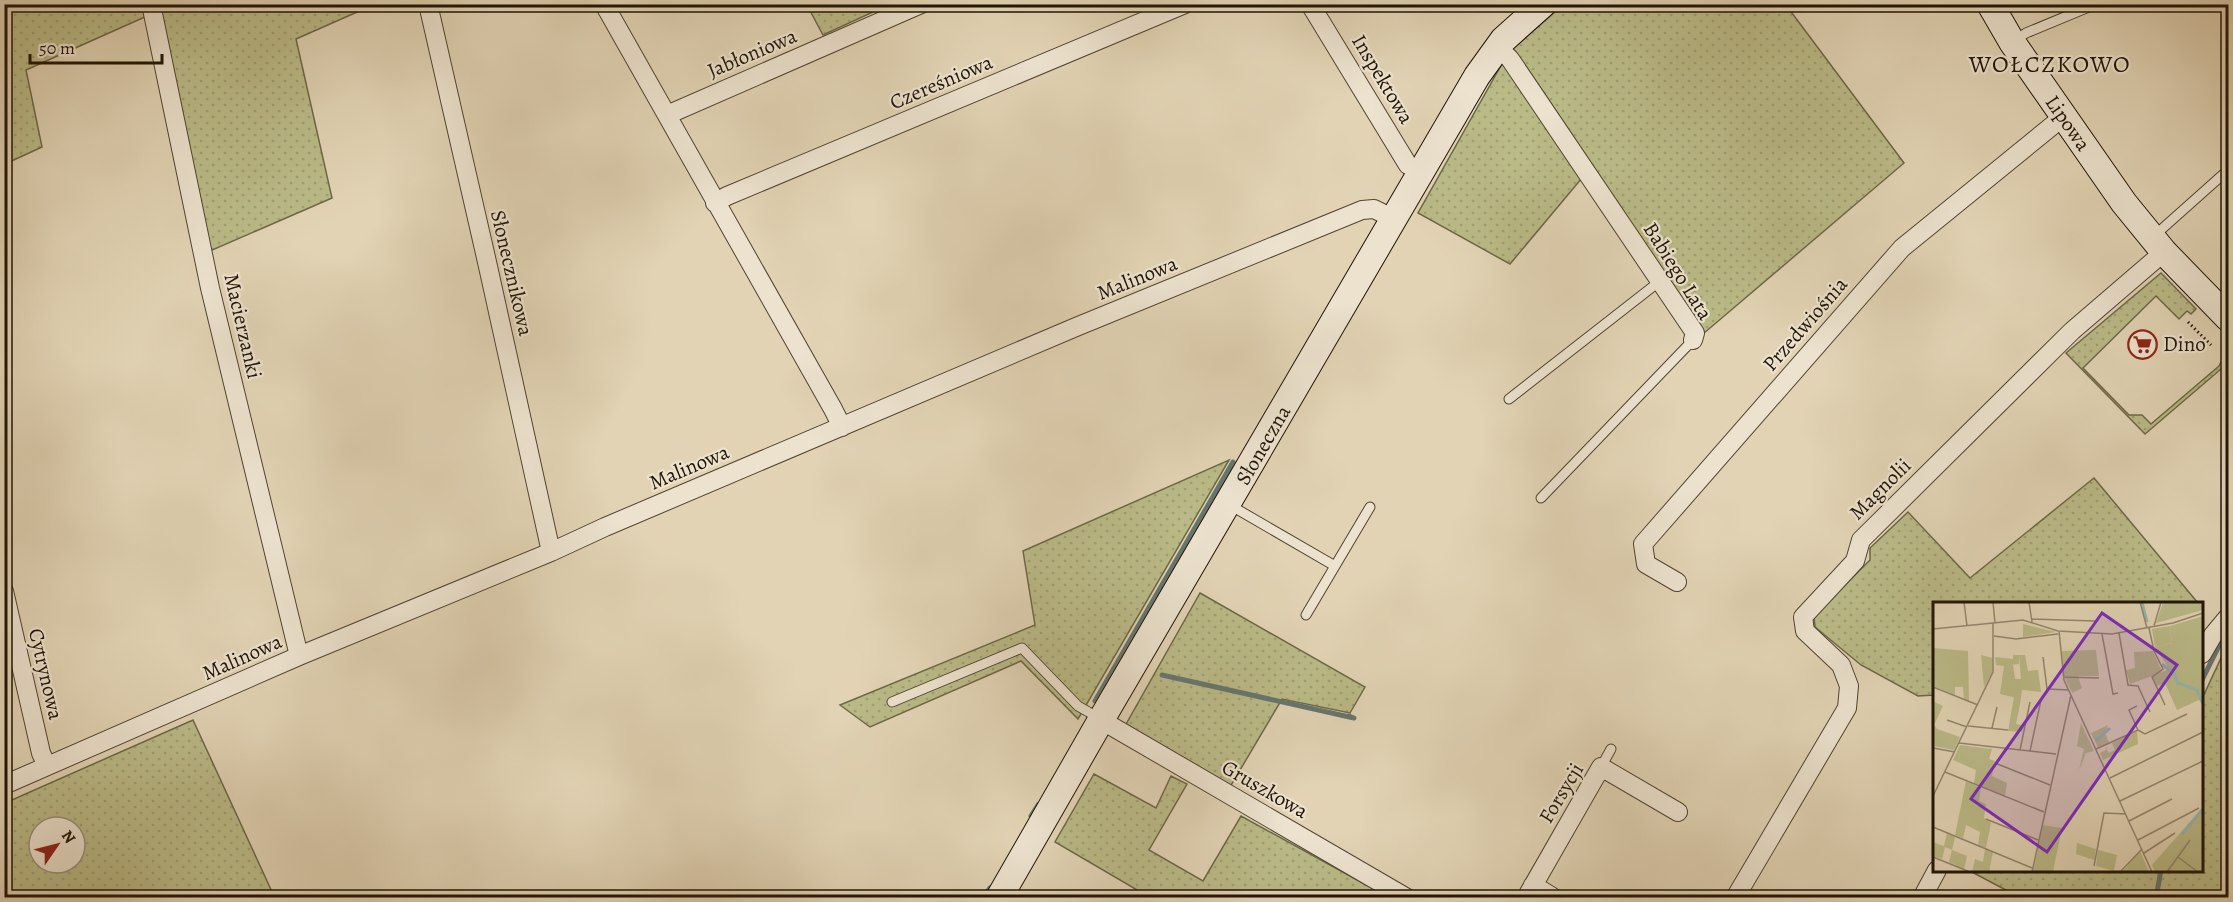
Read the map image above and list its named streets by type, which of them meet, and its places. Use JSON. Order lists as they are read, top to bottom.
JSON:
{
  "streets": {
    "street": [
      "Jabłoniowa",
      "Inspektowa",
      "Czereśniowa",
      "Lipowa",
      "Babiego Lata",
      "Słonecznikowa",
      "Malinowa",
      "Przedwiośnia",
      "Macierzanki",
      "Słoneczna",
      "Magnolii",
      "Cytrynowa",
      "Gruszkowa",
      "Forsycji"
    ]
  },
  "crossings": [
    ["Inspektowa", "Słoneczna"],
    ["Lipowa", "Przedwiośnia"],
    ["Lipowa", "Magnolii"],
    ["Babiego Lata", "Słoneczna"],
    ["Słonecznikowa", "Malinowa"],
    ["Malinowa", "Macierzanki"],
    ["Malinowa", "Słoneczna"],
    ["Malinowa", "Cytrynowa"],
    ["Słoneczna", "Gruszkowa"]
  ],
  "districts": ["WOŁCZKOWO"],
  "places": {
    "supermarket": ["Dino"]
  },
  "scale_bar": "50 m",
  "north": "top right"
}
